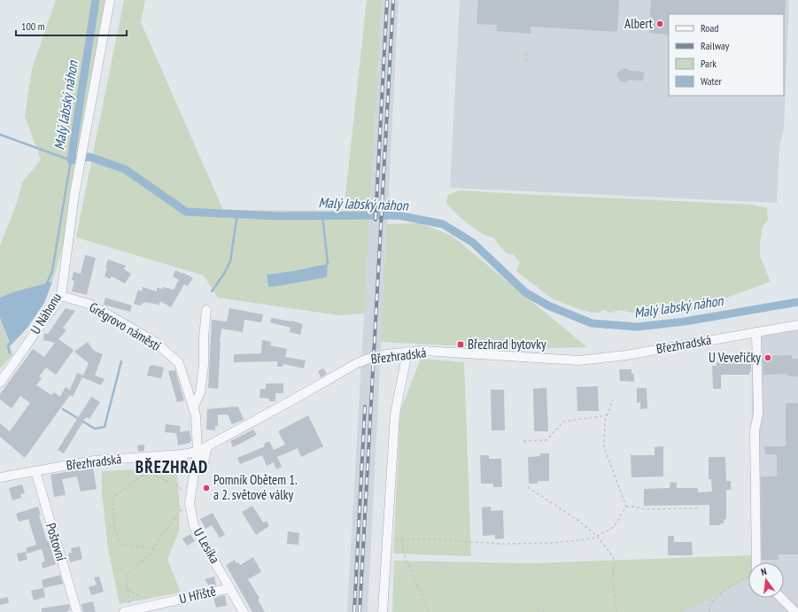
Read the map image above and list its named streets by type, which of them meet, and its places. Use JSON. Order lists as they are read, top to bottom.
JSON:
{
  "streets": {
    "street": [
      "U Náhonu",
      "Grégrovo náměstí",
      "Březhradská",
      "Poštovní",
      "U Lesíka",
      "U Hřiště"
    ]
  },
  "crossings": [
    ["U Náhonu", "Grégrovo náměstí"],
    ["Grégrovo náměstí", "Březhradská"],
    ["Grégrovo náměstí", "U Lesíka"],
    ["Březhradská", "Poštovní"],
    ["Březhradská", "U Lesíka"],
    ["U Lesíka", "U Hřiště"]
  ],
  "districts": ["BŘEZHRAD"],
  "water": ["Malý labský náhon"],
  "places": {
    "other": ["Albert", "U Veveřičky", "Pomník Obětem 1. a 2. světové války"],
    "transit": ["Březhrad bytovky"]
  },
  "legend": [
    "Road",
    "Railway",
    "Park",
    "Water"
  ],
  "scale_bar": "100 m",
  "north": "top"
}
